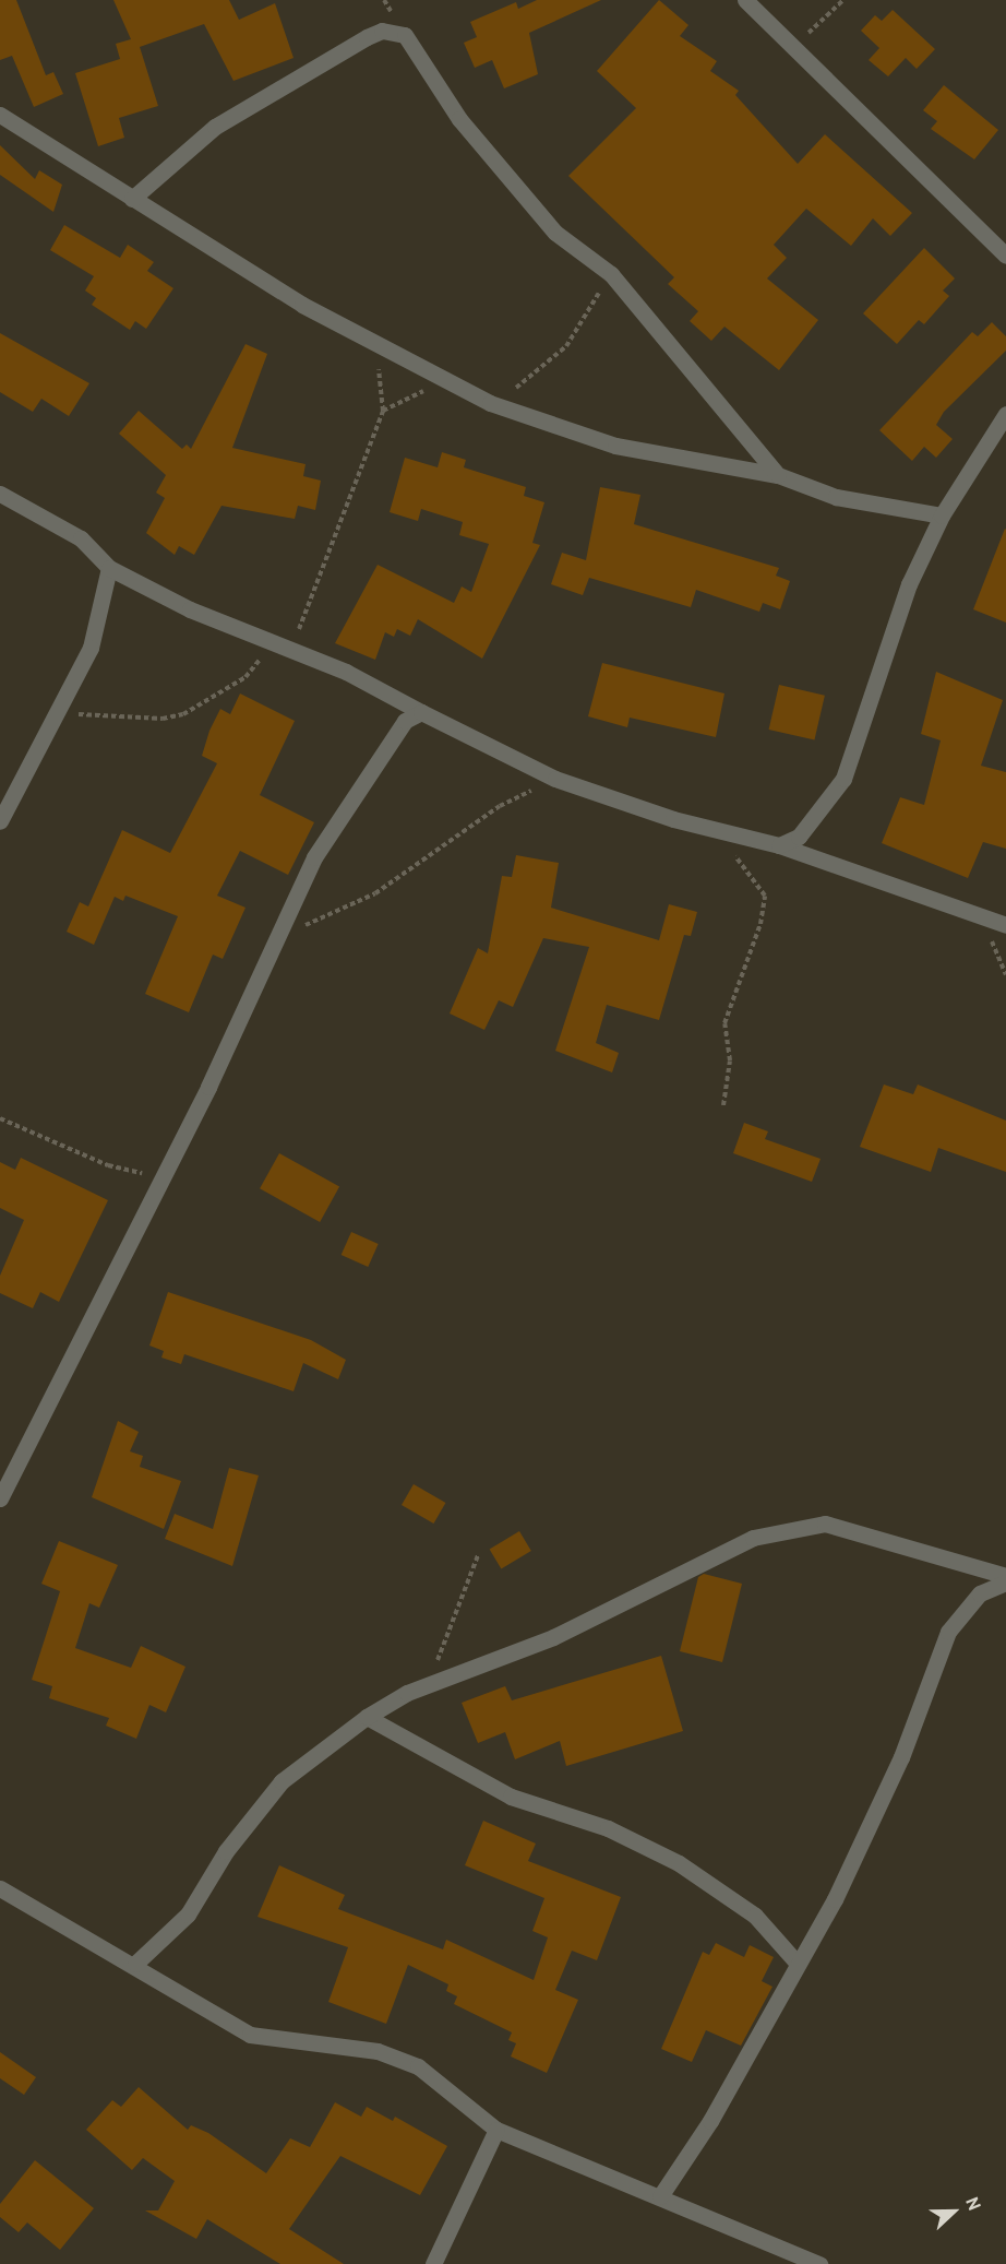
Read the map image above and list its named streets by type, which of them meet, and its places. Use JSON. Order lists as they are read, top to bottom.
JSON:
{
  "north": "right"
}
